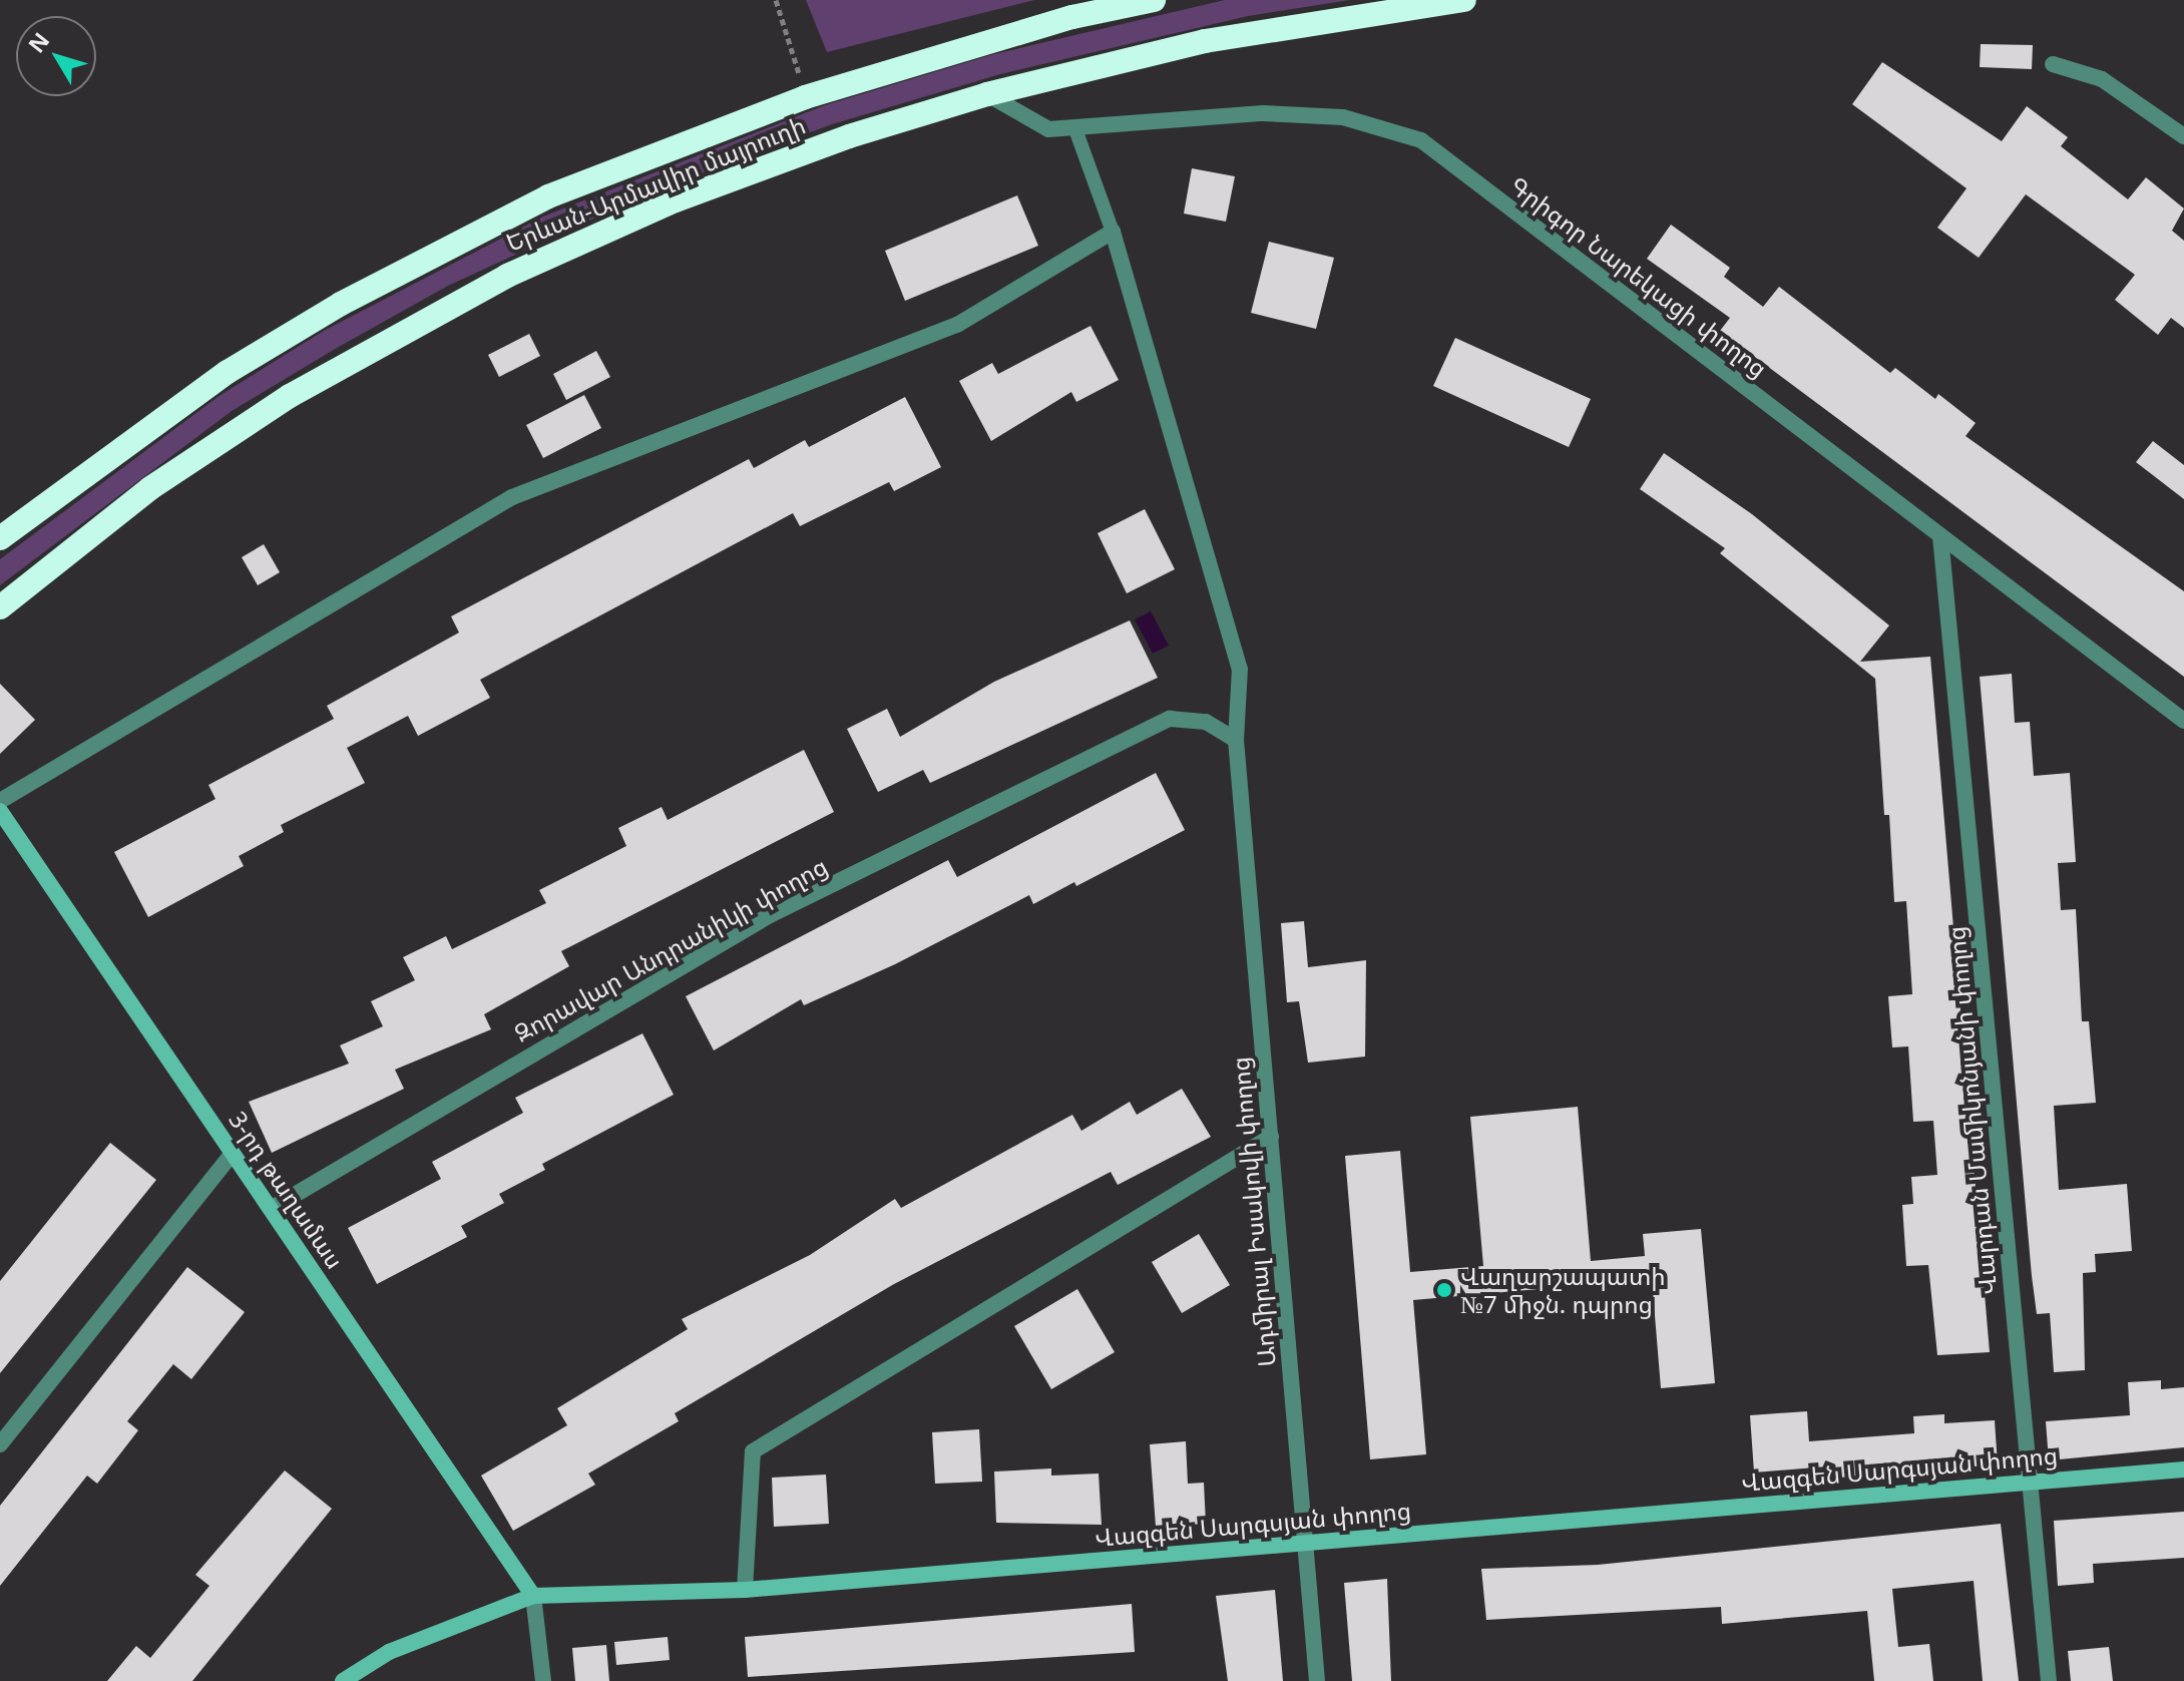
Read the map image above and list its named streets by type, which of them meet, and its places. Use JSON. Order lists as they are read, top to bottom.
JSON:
{
  "streets": {
    "highway": ["Երևան-Արմավիր մայրուղի"],
    "street": [
      "Գրիգոր Նարեկացի փողոց",
      "Զորավար Անդրանիկի փողոց",
      "Վարդան Մամիկոնյանի փողոց",
      "3-րդ թաղամաս",
      "Ադմիրալ Իսակովի փողոց",
      "Վազգեն Սարգսյան փողոց"
    ]
  },
  "crossings": [
    ["Երևան-Արմավիր մայրուղի", "Գրիգոր Նարեկացի փողոց"],
    ["Գրիգոր Նարեկացի փողոց", "Վարդան Մամիկոնյանի փողոց"],
    ["Զորավար Անդրանիկի փողոց", "3-րդ թաղամաս"],
    ["Զորավար Անդրանիկի փողոց", "Ադմիրալ Իսակովի փողոց"],
    ["Վարդան Մամիկոնյանի փողոց", "Վազգեն Սարգսյան փողոց"],
    ["3-րդ թաղամաս", "Վազգեն Սարգսյան փողոց"],
    ["Ադմիրալ Իսակովի փողոց", "Վազգեն Սարգսյան փողոց"]
  ],
  "places": ["Վաղարշապատի №7 միջն. դպրոց"],
  "north": "top left"
}
